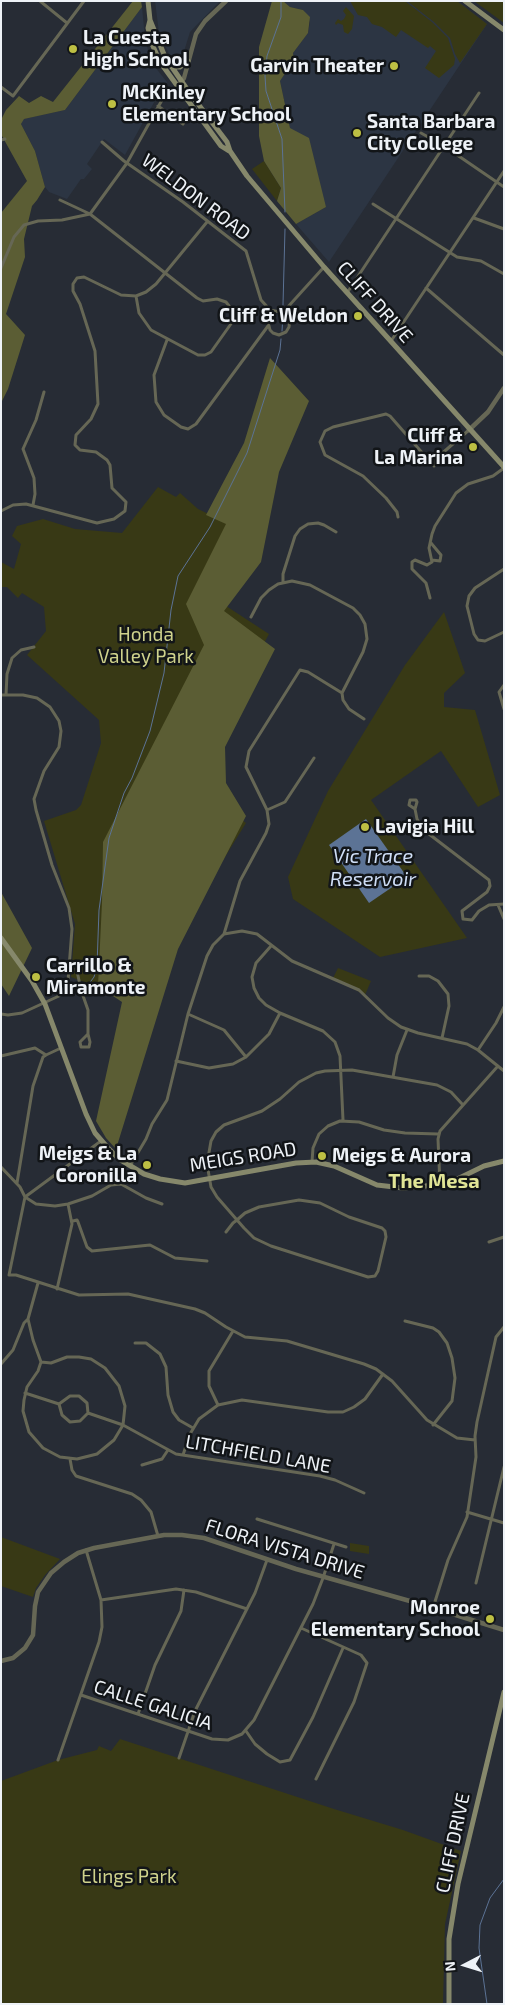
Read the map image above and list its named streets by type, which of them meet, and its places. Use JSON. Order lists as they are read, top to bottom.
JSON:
{
  "streets": {
    "main road": ["CLIFF DRIVE", "MEIGS ROAD"],
    "street": [
      "WELDON ROAD",
      "LITCHFIELD LANE",
      "FLORA VISTA DRIVE",
      "CALLE GALICIA"
    ]
  },
  "districts": ["The Mesa"],
  "water": ["Vic Trace Reservoir"],
  "parks": ["Honda Valley Park", "Elings Park"],
  "places": [
    "La Cuesta High School",
    "Garvin Theater",
    "McKinley Elementary School",
    "Santa Barbara City College",
    "Cliff & Weldon",
    "Cliff & La Marina",
    "Lavigia Hill",
    "Carrillo & Miramonte",
    "Meigs & Aurora",
    "Meigs & La Coronilla",
    "Monroe Elementary School"
  ],
  "north": "left"
}
